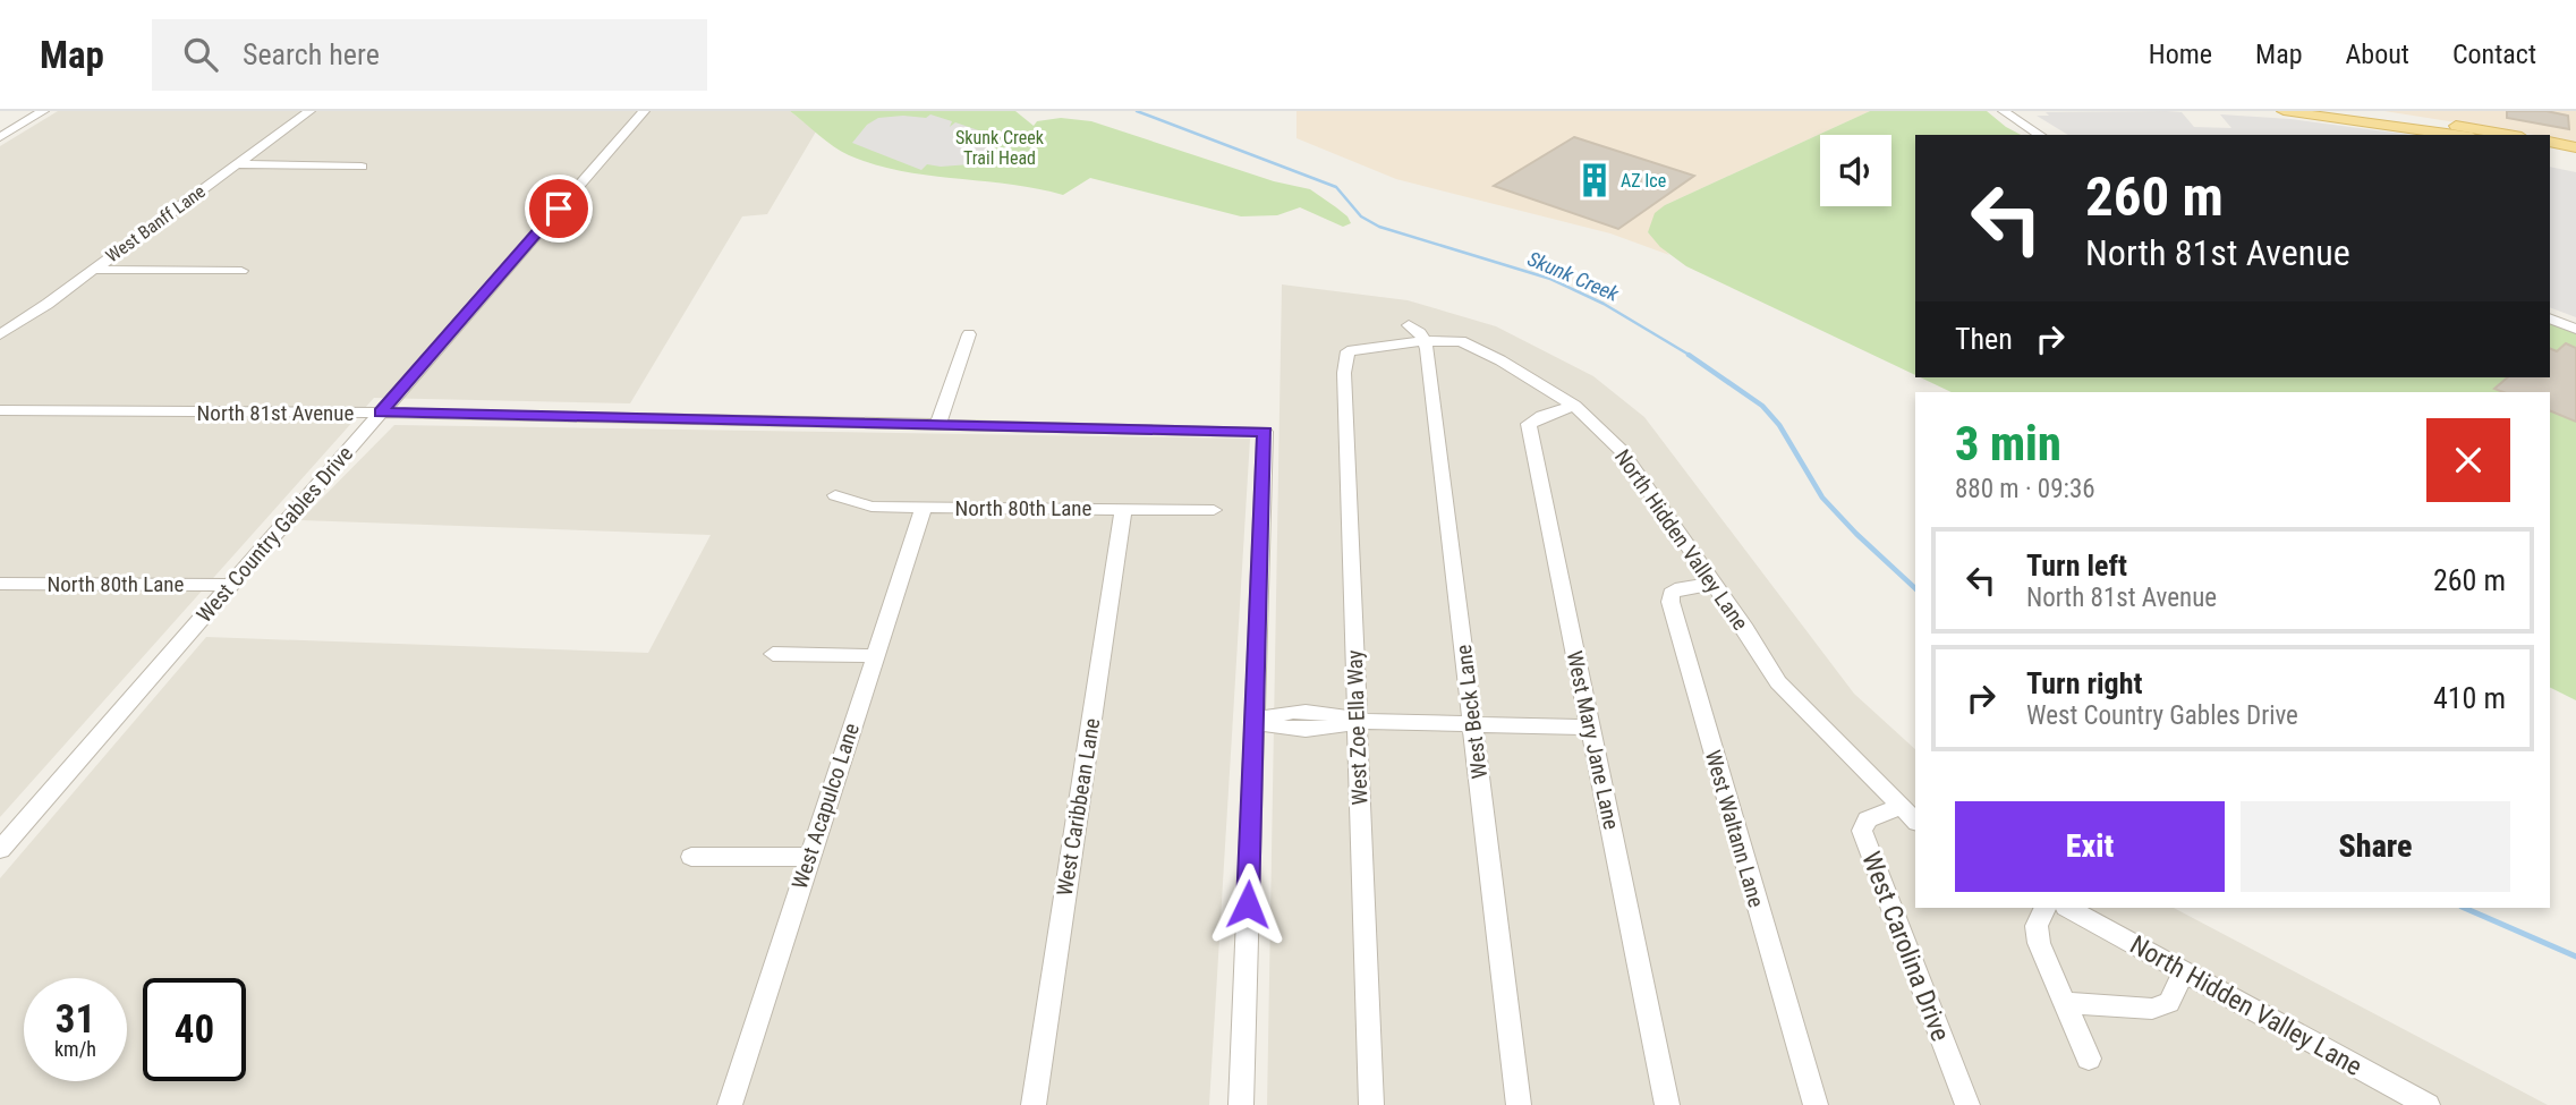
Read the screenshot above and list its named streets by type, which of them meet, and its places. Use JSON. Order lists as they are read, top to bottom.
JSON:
{
  "streets": {
    "street": [
      "West Banff Lane",
      "North 81st Avenue",
      "North 80th Lane",
      "West Country Gables Drive",
      "North Hidden Valley Lane",
      "West Beck Lane",
      "West Zoe Ella Way",
      "West Mary Jane Lane",
      "West Acapulco Lane",
      "West Caribbean Lane",
      "West Waltann Lane",
      "West Carolina Drive"
    ]
  },
  "crossings": [
    ["North 81st Avenue", "West Country Gables Drive"],
    ["North 80th Lane", "West Country Gables Drive"],
    ["North 80th Lane", "West Acapulco Lane"],
    ["North 80th Lane", "West Caribbean Lane"],
    ["North Hidden Valley Lane", "West Beck Lane"],
    ["North Hidden Valley Lane", "West Zoe Ella Way"],
    ["North Hidden Valley Lane", "West Mary Jane Lane"],
    ["North Hidden Valley Lane", "West Waltann Lane"],
    ["North Hidden Valley Lane", "West Carolina Drive"]
  ],
  "water": ["Skunk Creek"],
  "parks": ["Skunk Creek Trail Head"],
  "places": {
    "building": ["AZ Ice"]
  },
  "page": {
    "header": "Map",
    "search": "Search here",
    "nav": [
      "Home",
      "Map",
      "About",
      "Contact"
    ],
    "turn": ["260 m", "North 81st Avenue"],
    "then": "Then",
    "heading": ["3 min", "880 m · 09:36"],
    "list": [
      {
        "name": "Turn left",
        "note": "North 81st Avenue",
        "value": "260 m"
      },
      {
        "name": "Turn right",
        "note": "West Country Gables Drive",
        "value": "410 m"
      }
    ],
    "buttons": ["Exit", "Share"],
    "speed": "31 km/h",
    "limit": "40"
  }
}
